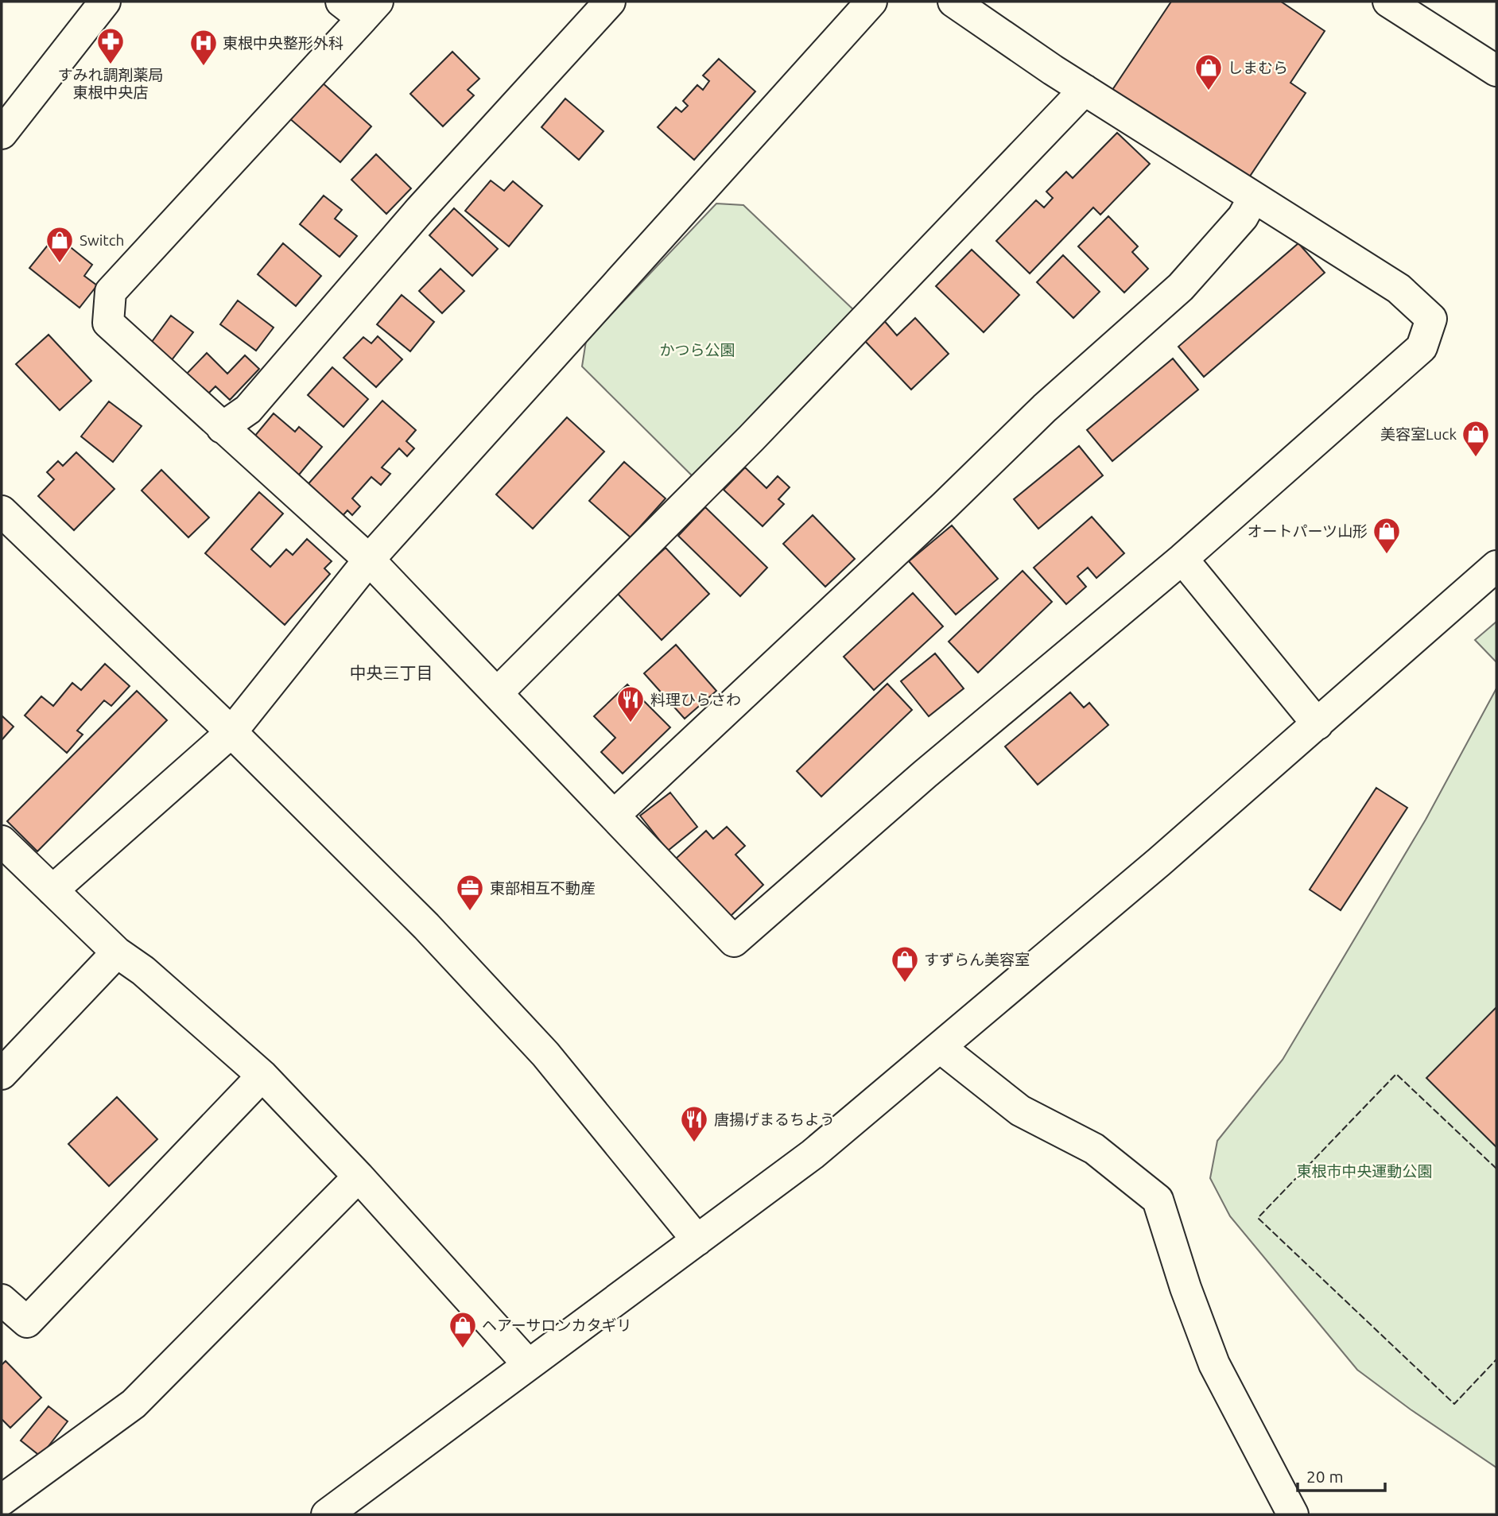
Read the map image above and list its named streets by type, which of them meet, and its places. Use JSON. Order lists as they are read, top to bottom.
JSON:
{
  "districts": ["中央三丁目"],
  "parks": ["かつら公園", "東根市中央運動公園"],
  "places": {
    "pharmacy": ["すみれ調剤薬局 東根中央店"],
    "hospital": ["東根中央整形外科"],
    "shop": [
      "しまむら",
      "Switch",
      "美容室Luck",
      "オートパーツ山形",
      "すずらん美容室",
      "ヘアーサロンカタギリ"
    ],
    "restaurant": ["料理ひらさわ", "唐揚げまるちよう"],
    "office": ["東部相互不動産"]
  },
  "scale_bar": "20 m"
}
